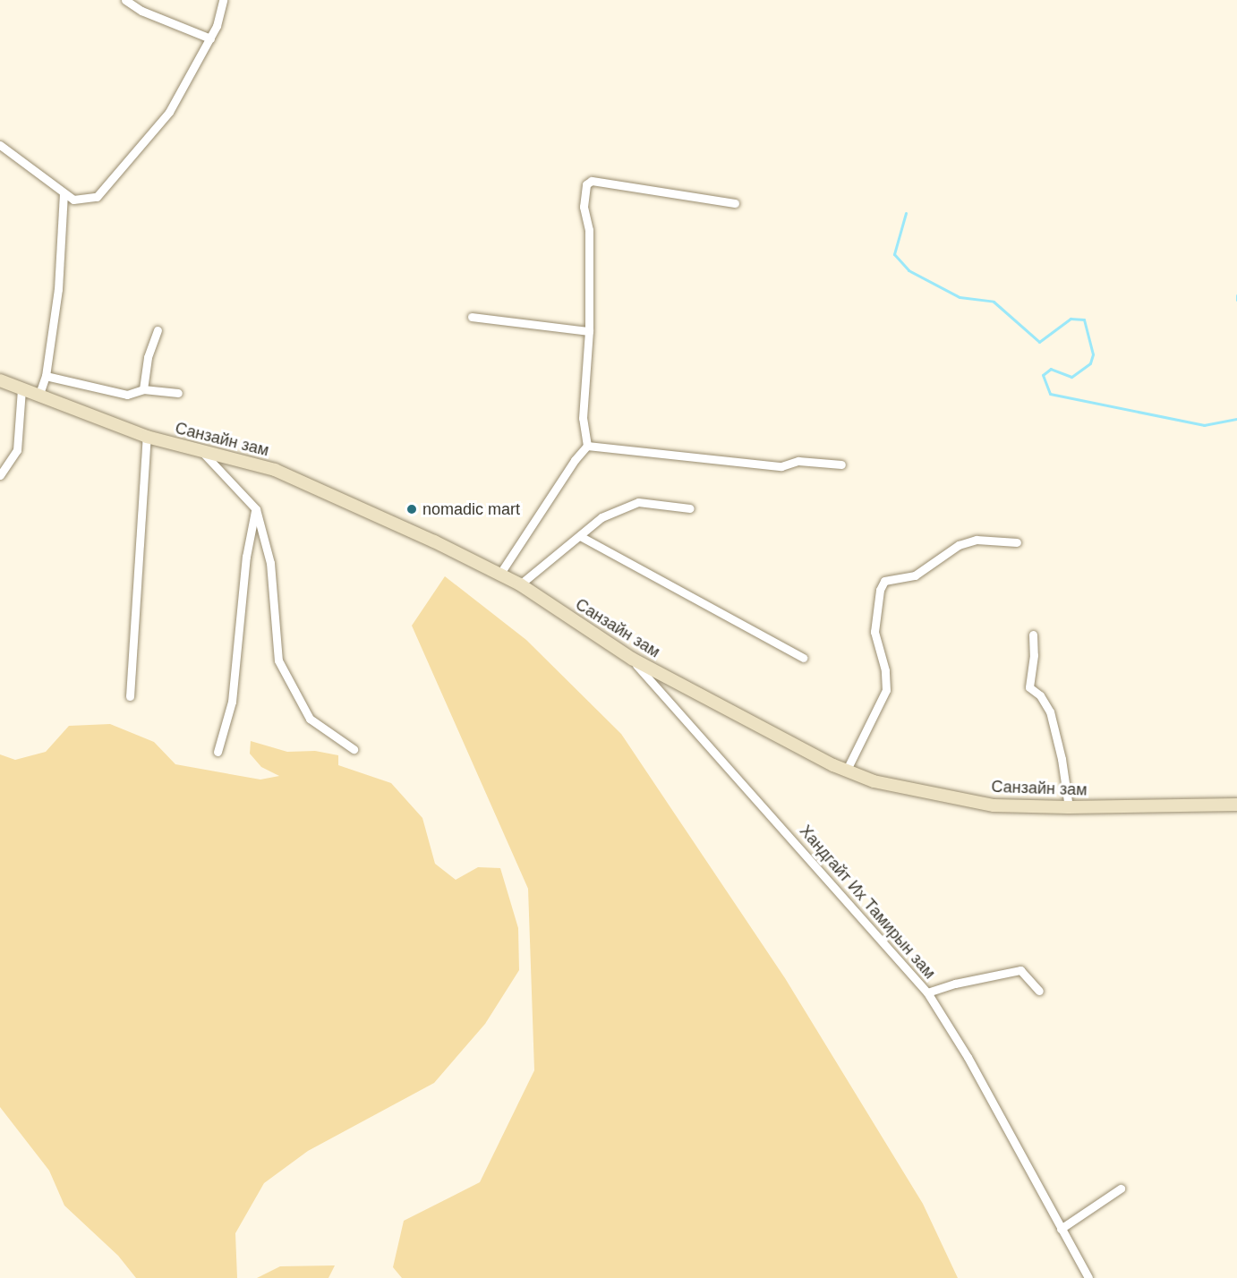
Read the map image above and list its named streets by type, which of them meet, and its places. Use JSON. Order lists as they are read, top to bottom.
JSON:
{
  "streets": {
    "main road": ["Санзайн зам"],
    "street": ["Хандгайт Их Тамирын зам"]
  },
  "crossings": [
    ["Санзайн зам", "Хандгайт Их Тамирын зам"]
  ],
  "places": ["nomadic mart"]
}
